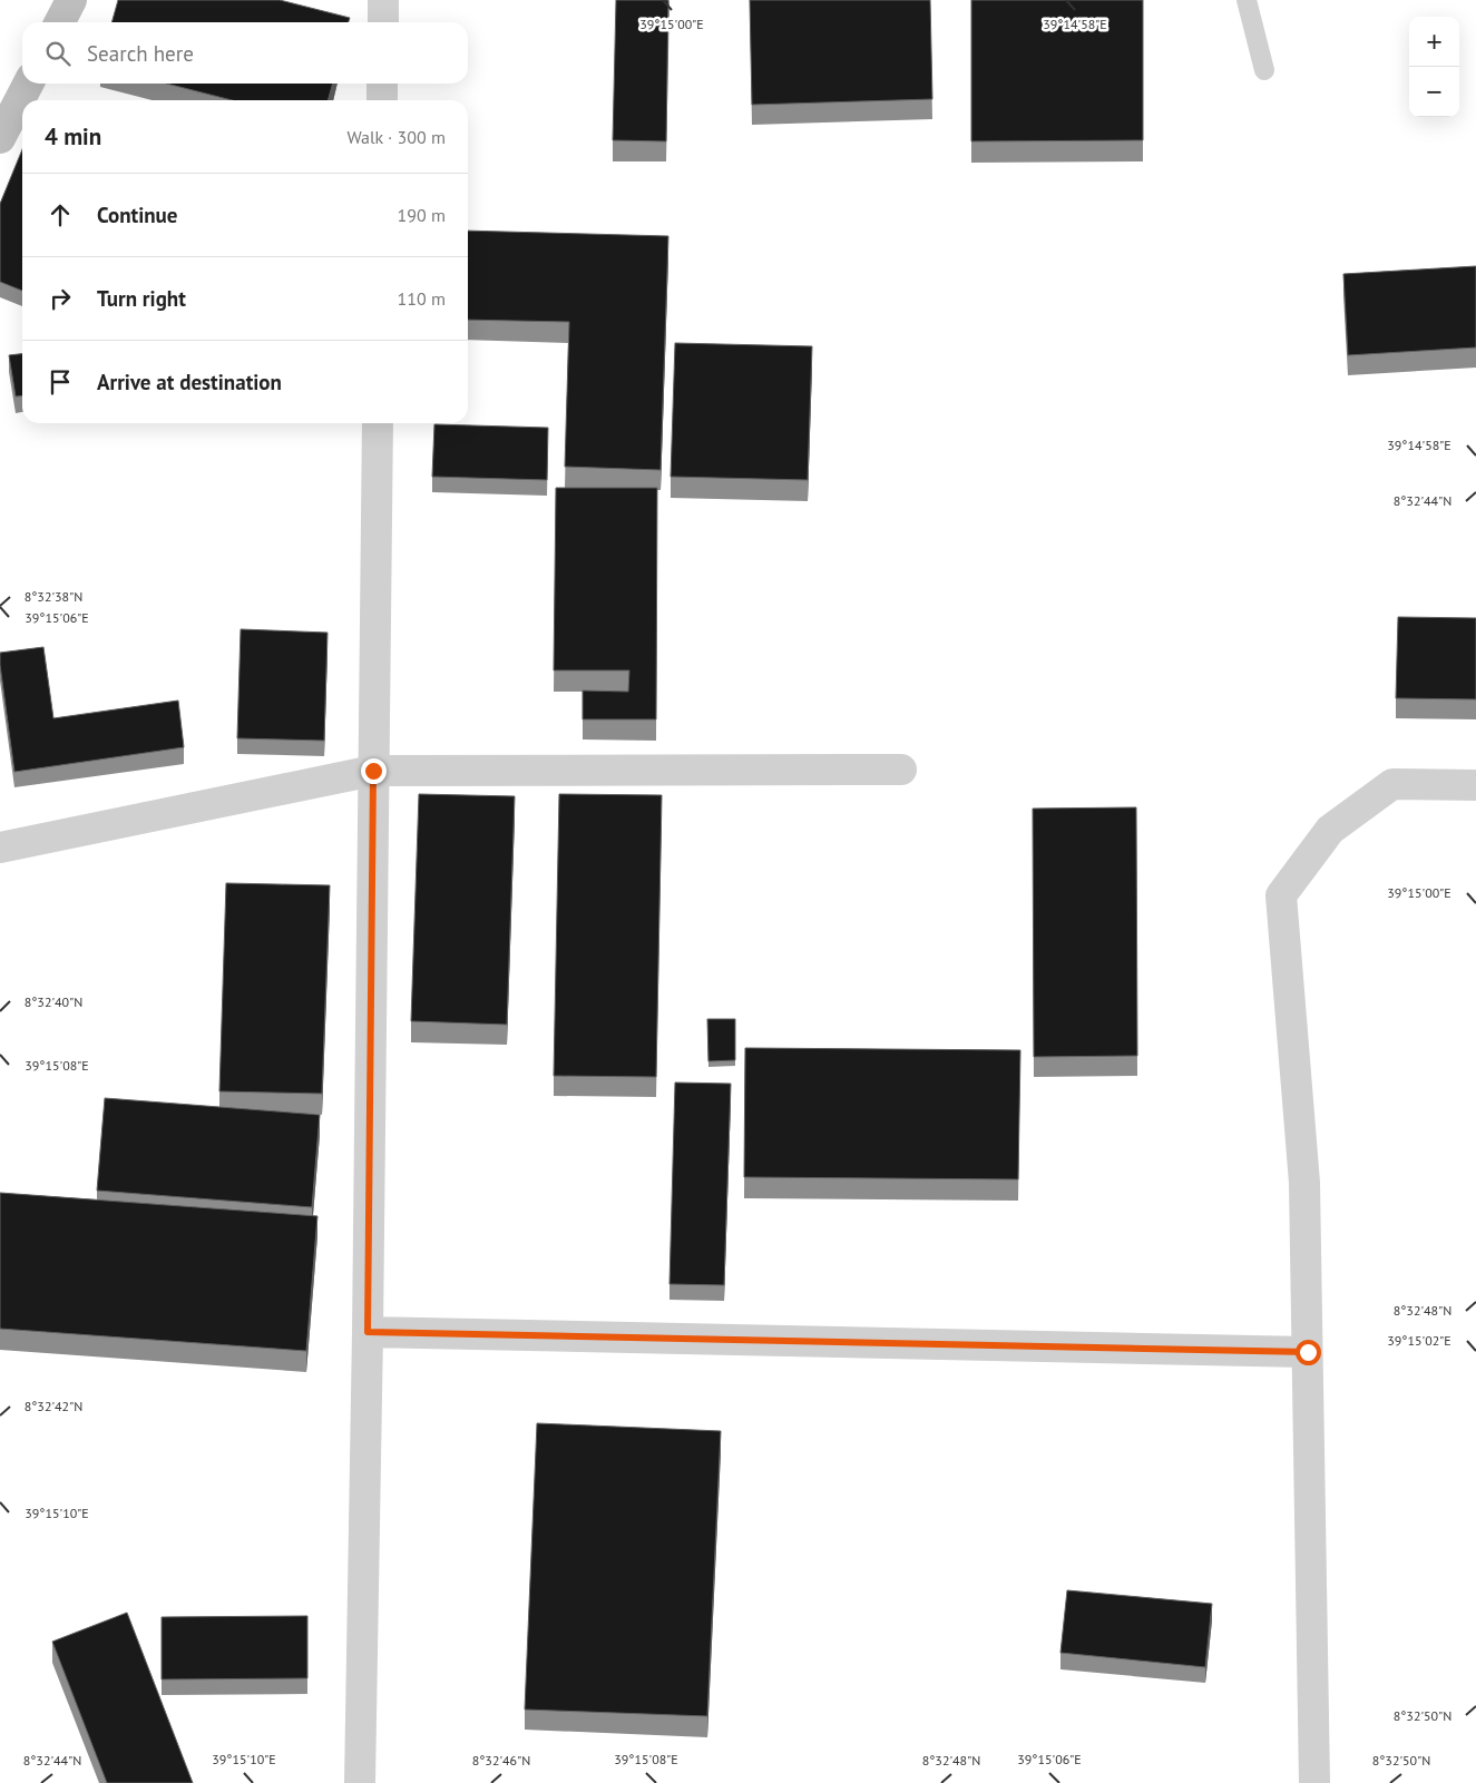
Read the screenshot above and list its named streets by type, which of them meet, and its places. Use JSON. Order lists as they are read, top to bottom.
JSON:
{
  "page": {
    "map_buttons": ["+", "−"],
    "search": "Search here",
    "heading": ["4 min", "Walk · 300 m"],
    "list": [
      ["Continue", "190 m"],
      ["Turn right", "110 m"],
      "Arrive at destination"
    ]
  },
  "coordinates": [
    "39°15'00\"E",
    "39°14'58\"E",
    "8°32'44\"N",
    "8°32'38\"N",
    "39°15'06\"E",
    "8°32'40\"N",
    "39°15'08\"E",
    "8°32'48\"N",
    "39°15'02\"E",
    "8°32'42\"N",
    "39°15'10\"E",
    "8°32'50\"N",
    "8°32'46\"N"
  ]
}
